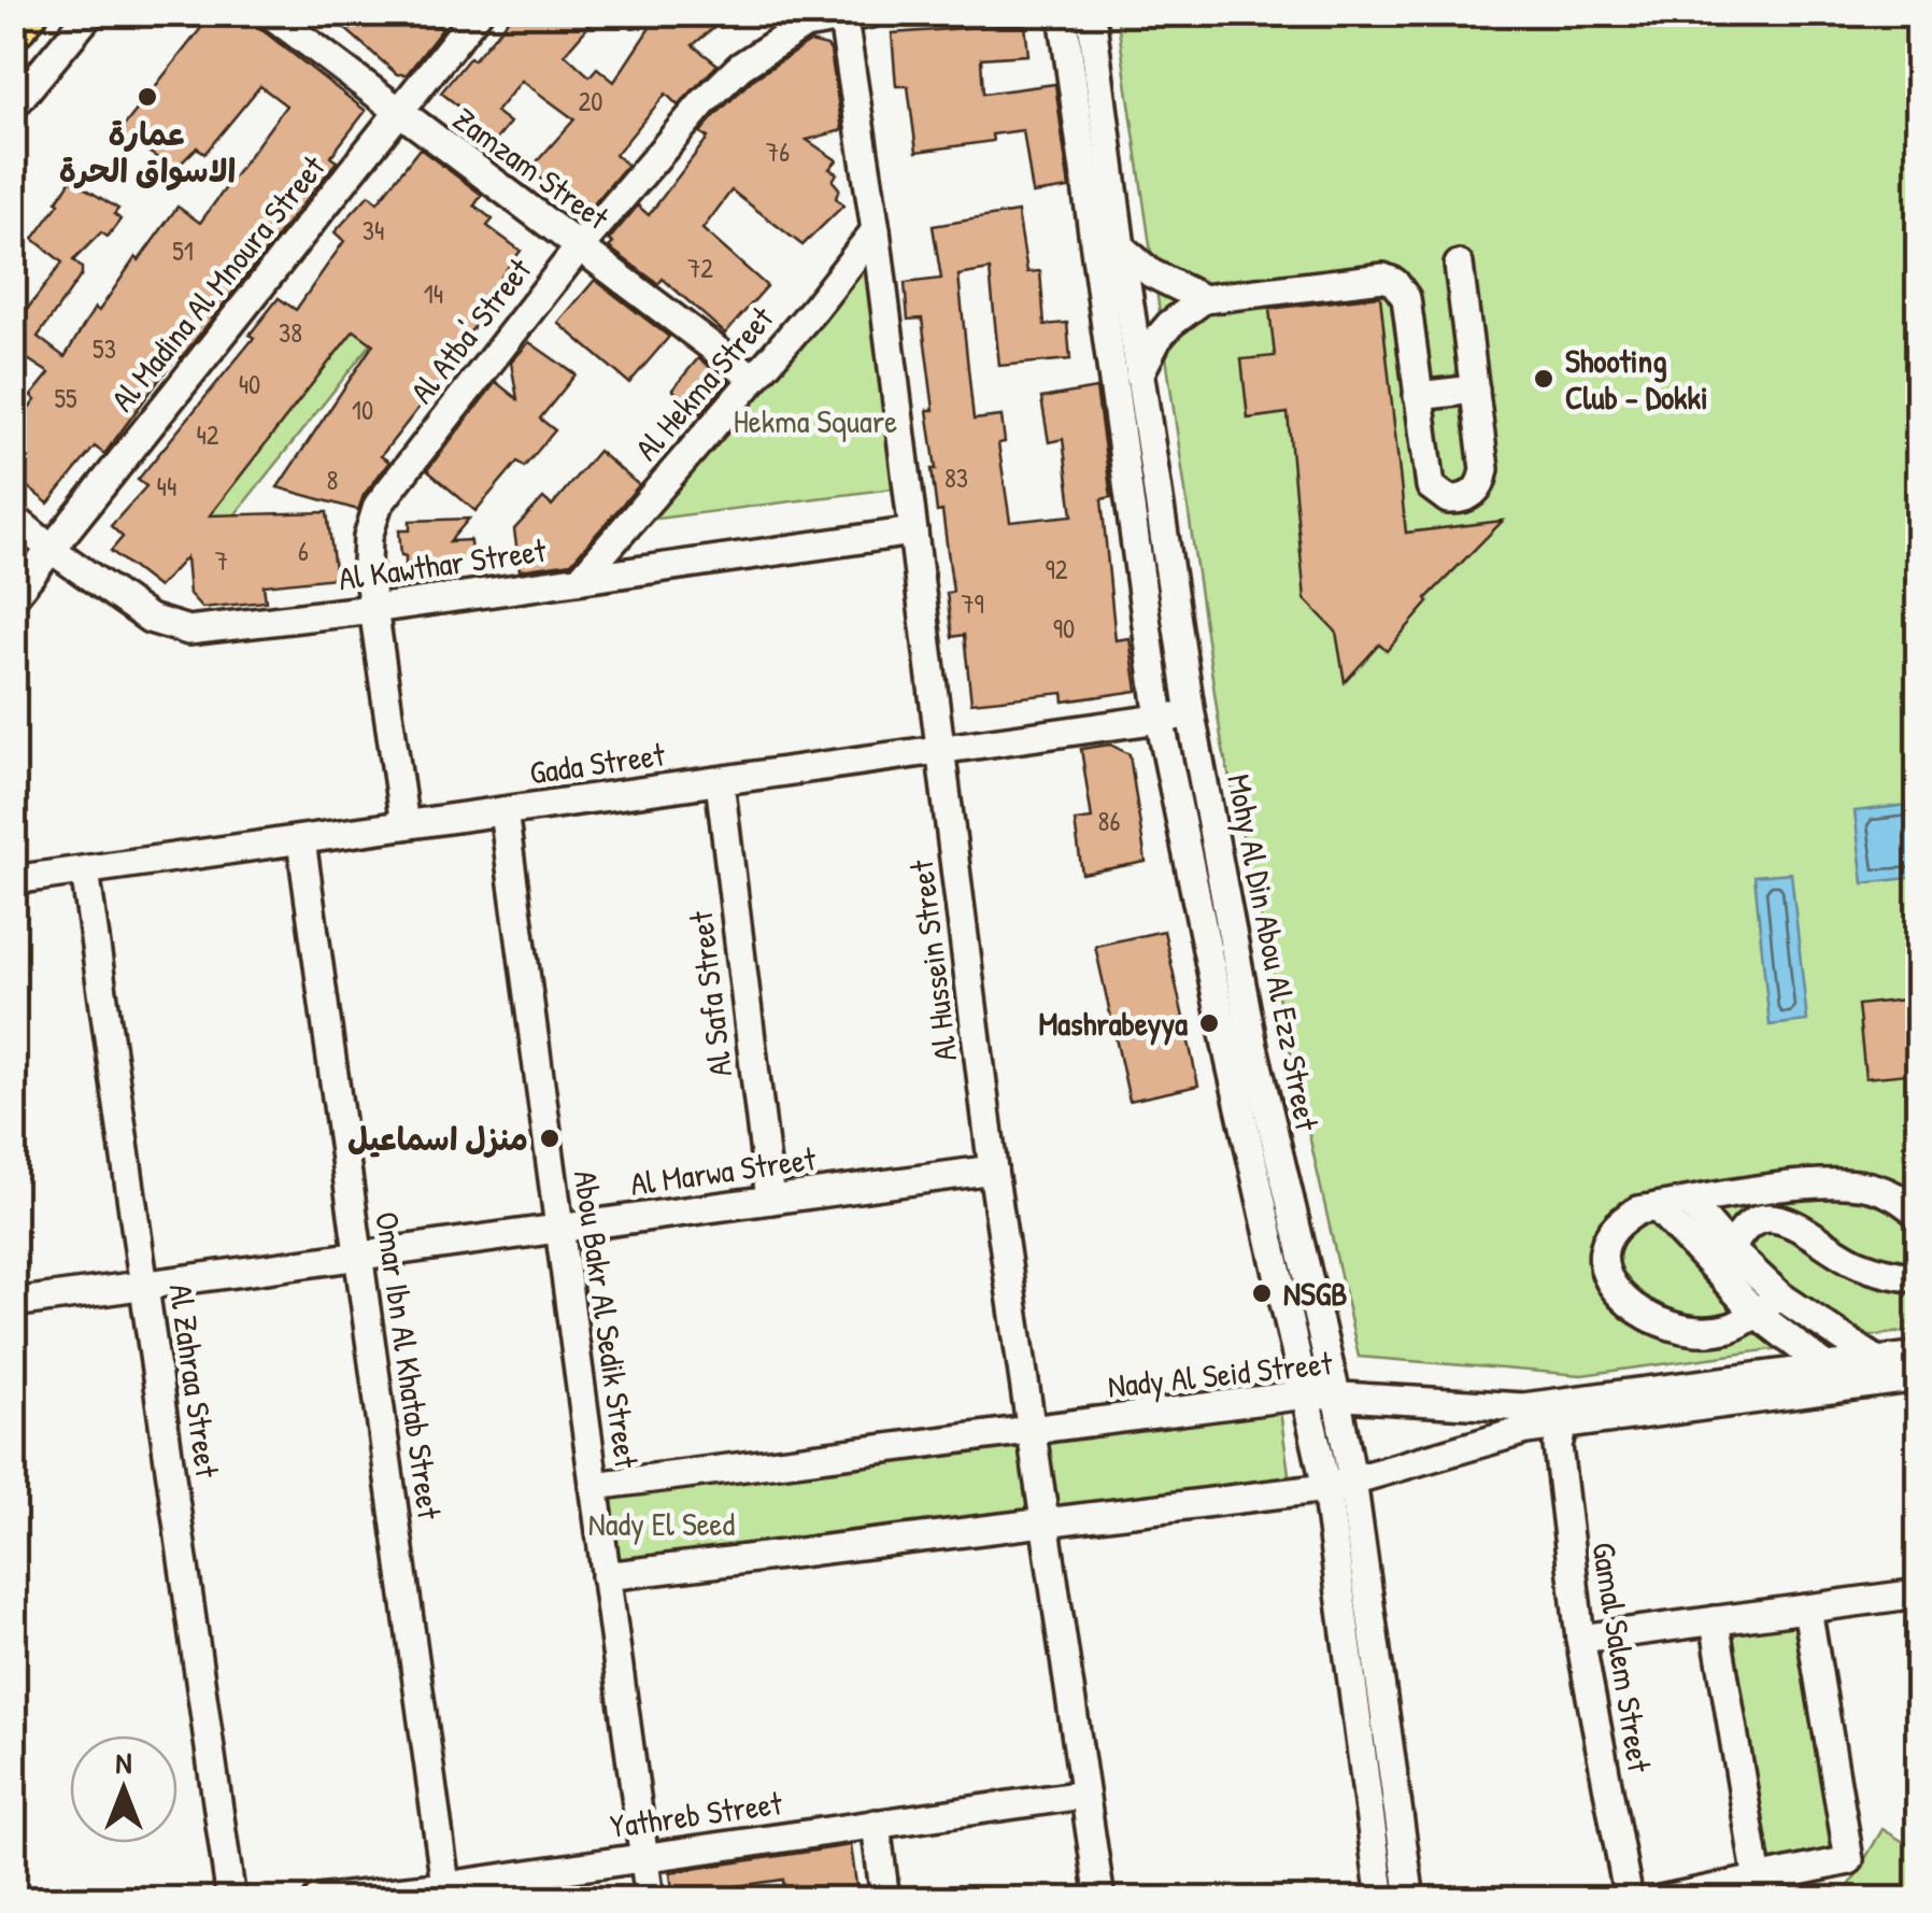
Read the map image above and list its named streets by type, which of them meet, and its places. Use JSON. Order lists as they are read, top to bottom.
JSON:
{
  "streets": {
    "street": [
      "Zamzam Street",
      "Al Madina Al Mnoura Street",
      "Al Atba' Street",
      "Al Hekma Street",
      "Al Kawthar Street",
      "Gada Street",
      "Mohy Al Din Abou Al Ezz Street",
      "Al Hussein Street",
      "Al Safa Street",
      "Al Marwa Street",
      "Abou Bakr Al Sedik Street",
      "Omar Ibn Al Khatab Street",
      "Nady Al Seid Street",
      "Al Zahraa Street",
      "Gamal Salem Street",
      "Yathreb Street"
    ]
  },
  "crossings": [
    ["Zamzam Street", "Al Madina Al Mnoura Street"],
    ["Zamzam Street", "Al Atba' Street"],
    ["Zamzam Street", "Al Hekma Street"],
    ["Al Madina Al Mnoura Street", "Al Kawthar Street"],
    ["Al Atba' Street", "Al Kawthar Street"],
    ["Al Atba' Street", "Gada Street"],
    ["Al Atba' Street", "Al Hussein Street"],
    ["Al Hekma Street", "Al Kawthar Street"],
    ["Al Hekma Street", "Al Hussein Street"],
    ["Al Kawthar Street", "Al Hussein Street"],
    ["Gada Street", "Mohy Al Din Abou Al Ezz Street"],
    ["Gada Street", "Al Hussein Street"],
    ["Gada Street", "Al Safa Street"],
    ["Gada Street", "Abou Bakr Al Sedik Street"],
    ["Gada Street", "Omar Ibn Al Khatab Street"],
    ["Gada Street", "Al Zahraa Street"],
    ["Mohy Al Din Abou Al Ezz Street", "Nady Al Seid Street"],
    ["Al Hussein Street", "Al Marwa Street"],
    ["Al Hussein Street", "Nady Al Seid Street"],
    ["Al Hussein Street", "Yathreb Street"],
    ["Al Safa Street", "Al Marwa Street"],
    ["Al Marwa Street", "Abou Bakr Al Sedik Street"],
    ["Al Marwa Street", "Omar Ibn Al Khatab Street"],
    ["Al Marwa Street", "Al Zahraa Street"],
    ["Abou Bakr Al Sedik Street", "Nady Al Seid Street"],
    ["Abou Bakr Al Sedik Street", "Yathreb Street"],
    ["Omar Ibn Al Khatab Street", "Yathreb Street"]
  ],
  "parks": ["Hekma Square", "Nady El Seed"],
  "places": [
    "عمارة الاسواق الحرة",
    "Shooting Club - Dokki",
    "Mashrabeyya",
    "منزل اسماعيل",
    "NSGB"
  ],
  "house_numbers": [
    "20",
    "76",
    "34",
    "51",
    "72",
    "14",
    "38",
    "53",
    "40",
    "55",
    "10",
    "42",
    "83",
    "8",
    "44",
    "6",
    "7",
    "92",
    "79",
    "90",
    "86"
  ],
  "north": "top"
}
